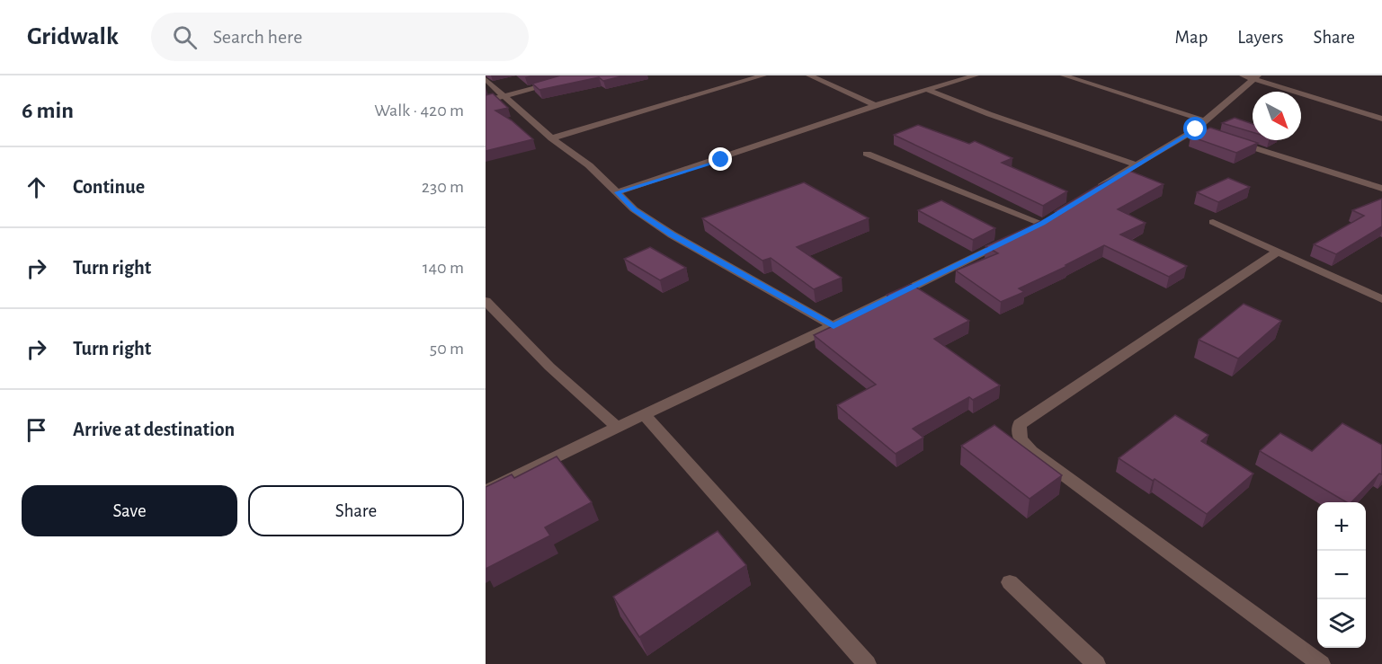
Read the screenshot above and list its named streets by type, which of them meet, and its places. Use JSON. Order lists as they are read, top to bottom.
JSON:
{
  "north": "bottom right",
  "page": {
    "header": "Gridwalk",
    "search": "Search here",
    "nav": ["Map", "Layers", "Share"],
    "heading": ["6 min", "Walk · 420 m"],
    "list": [
      ["Continue", "230 m"],
      ["Turn right", "140 m"],
      ["Turn right", "50 m"],
      "Arrive at destination"
    ],
    "buttons": ["Save", "Share"],
    "map_buttons": ["+", "−"]
  }
}
